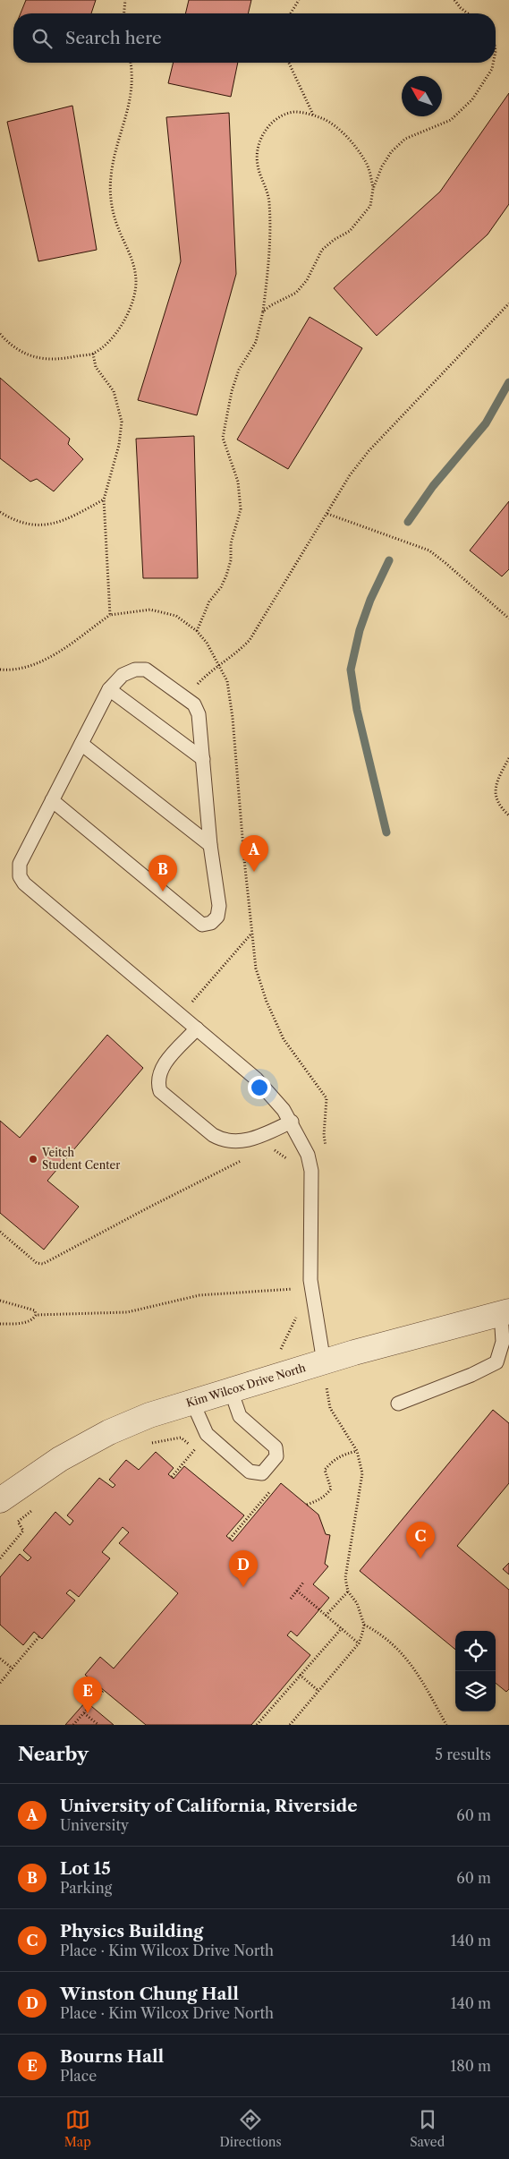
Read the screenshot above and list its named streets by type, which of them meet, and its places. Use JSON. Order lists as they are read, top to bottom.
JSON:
{
  "streets": {
    "street": ["Kim Wilcox Drive North"]
  },
  "places": ["Veitch Student Center"],
  "north": "top left",
  "page": {
    "search": "Search here",
    "pins": [
      "A",
      "B",
      "C",
      "D",
      "E"
    ],
    "heading": ["Nearby", "5 results"],
    "list": [
      {
        "mark": "A",
        "name": "University of California, Riverside",
        "note": "University",
        "value": "60 m"
      },
      {
        "mark": "B",
        "name": "Lot 15",
        "note": "Parking",
        "value": "60 m"
      },
      {
        "mark": "C",
        "name": "Physics Building",
        "note": "Place · Kim Wilcox Drive North",
        "value": "140 m"
      },
      {
        "mark": "D",
        "name": "Winston Chung Hall",
        "note": "Place · Kim Wilcox Drive North",
        "value": "140 m"
      },
      {
        "mark": "E",
        "name": "Bourns Hall",
        "note": "Place",
        "value": "180 m"
      }
    ],
    "nav": ["Map", "Directions", "Saved"]
  }
}
